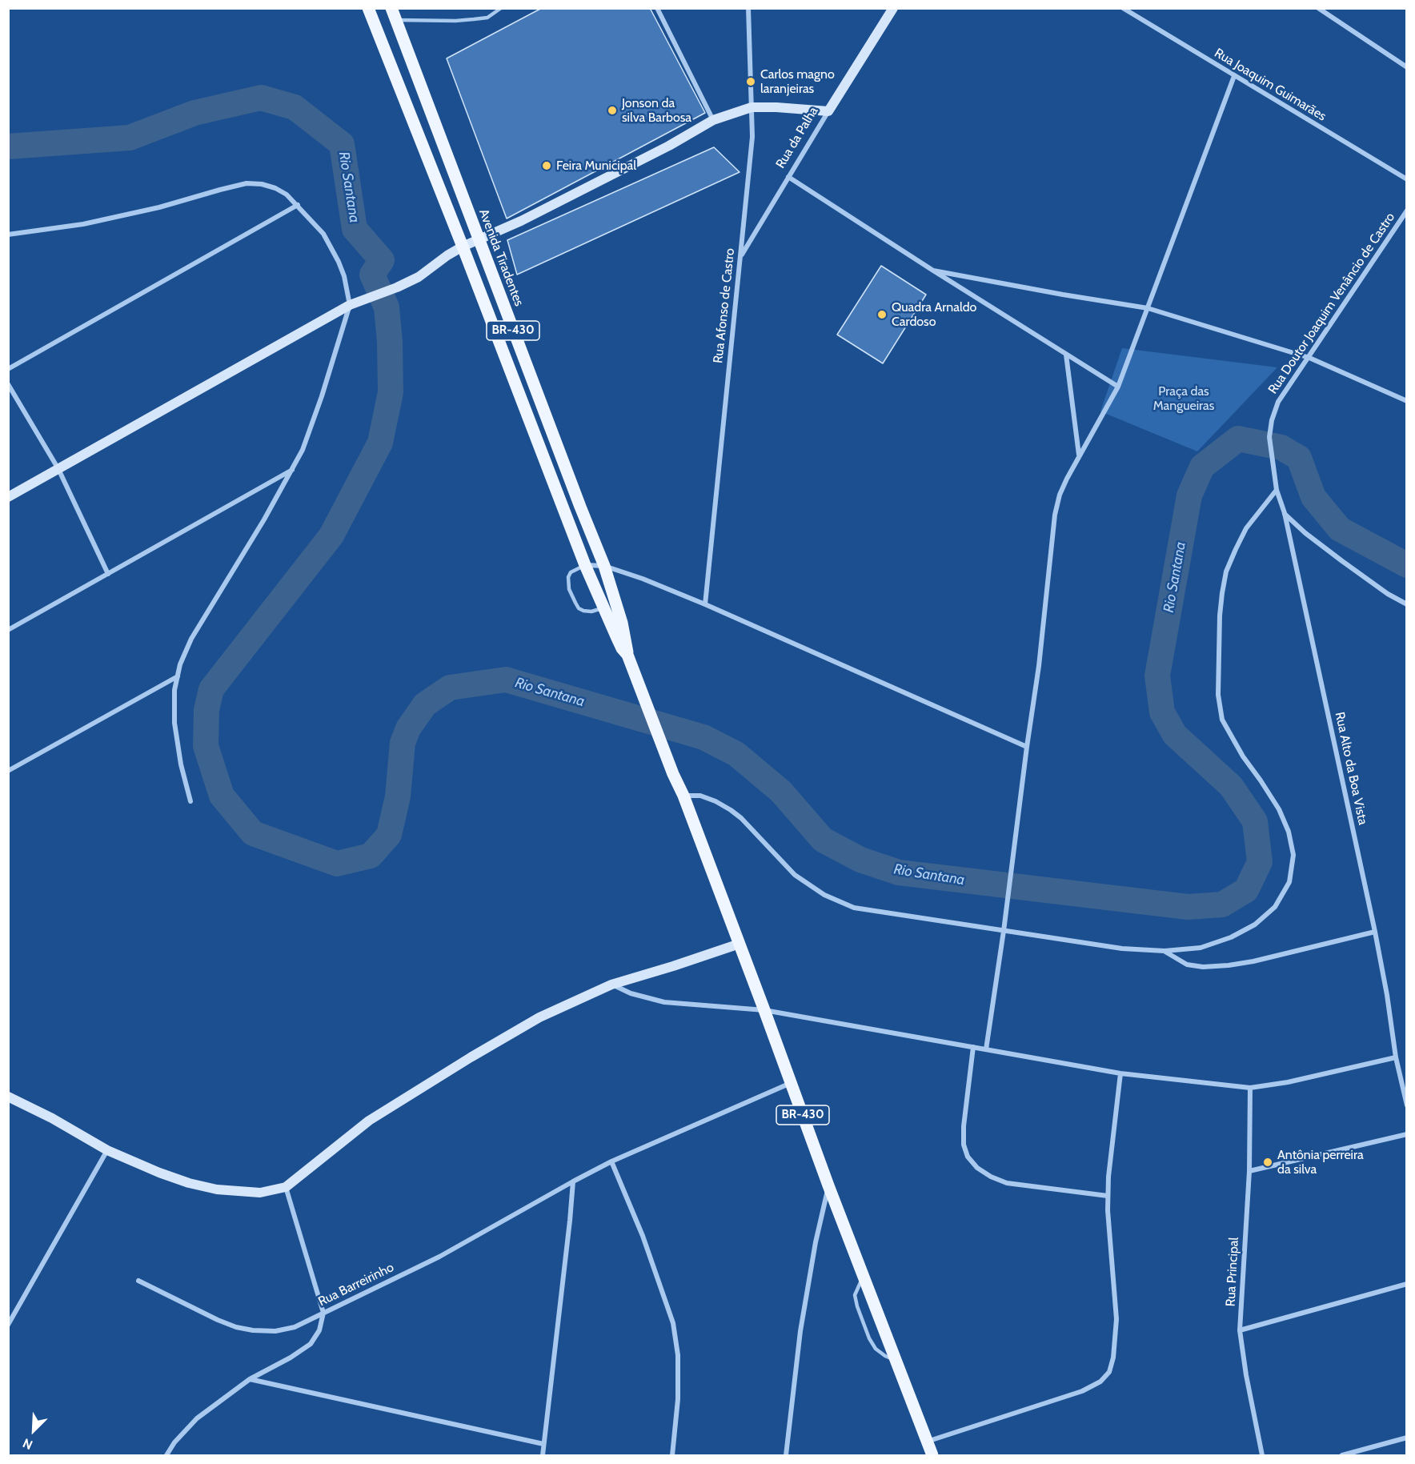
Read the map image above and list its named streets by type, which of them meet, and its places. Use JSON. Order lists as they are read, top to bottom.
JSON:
{
  "streets": {
    "main road": ["Avenida Tiradentes", "BR-430"],
    "street": [
      "Rua Joaquim Guimarães",
      "Rua da Palha",
      "Rua Doutor Joaquim Venâncio de Castro",
      "Rua Afonso de Castro",
      "Rua Alto da Boa Vista",
      "Rua Principal",
      "Rua Barreirinho"
    ]
  },
  "crossings": [
    ["Rua da Palha", "Rua Afonso de Castro"],
    ["Avenida Tiradentes", "BR-430"],
    ["Rua Doutor Joaquim Venâncio de Castro", "Rua Alto da Boa Vista"],
    ["BR-430", "Rua Barreirinho"]
  ],
  "water": ["Rio Santana"],
  "parks": ["Praça das Mangueiras"],
  "places": [
    "Carlos magno laranjeiras",
    "Jonson da silva Barbosa",
    "Feira Municipal",
    "Quadra Arnaldo Cardoso",
    "Antônia perreira da silva"
  ],
  "north": "bottom left"
}
